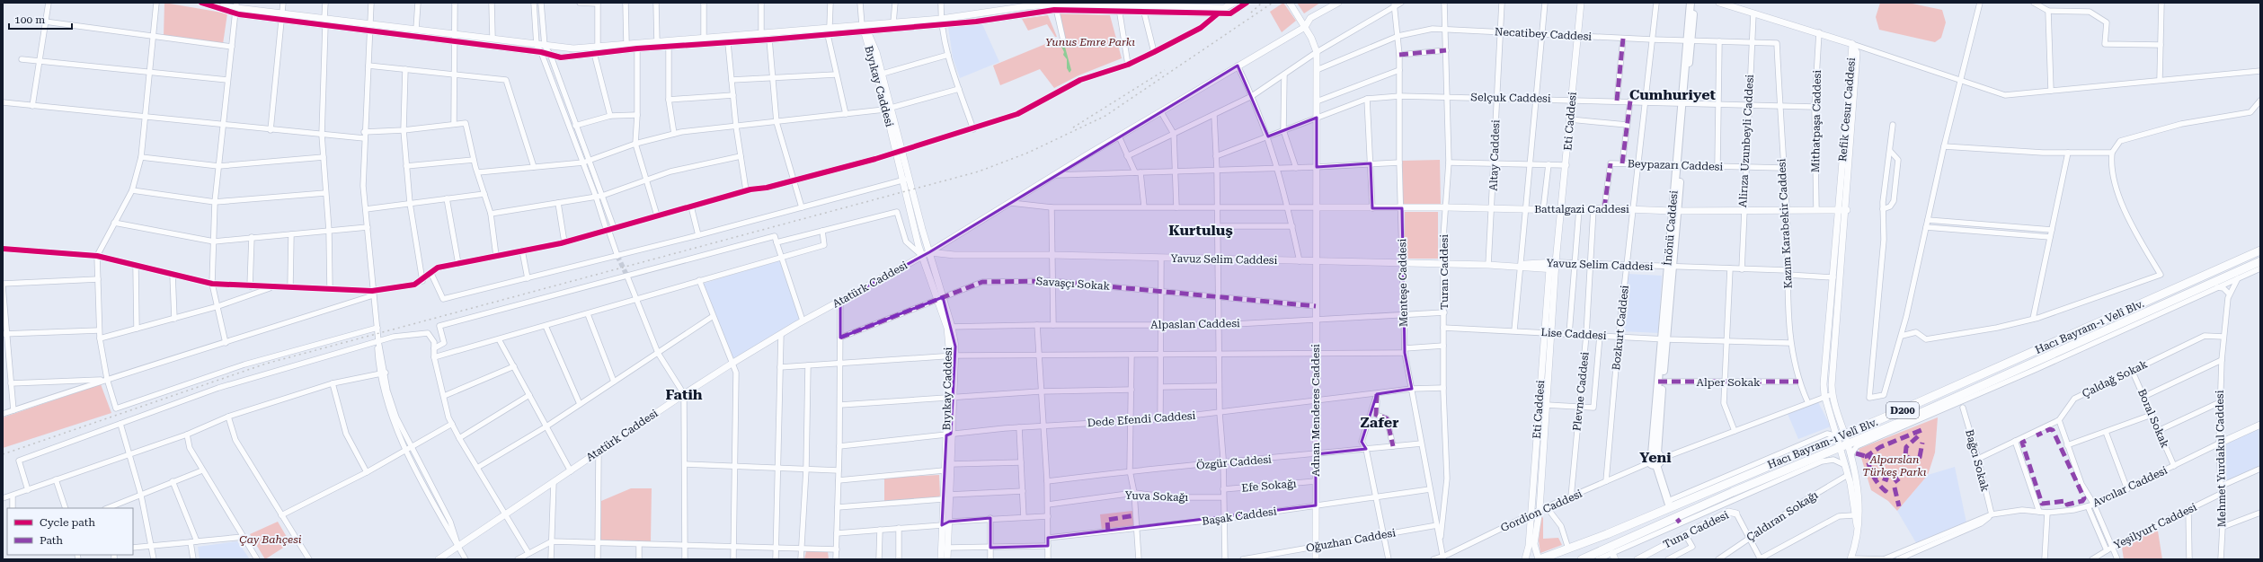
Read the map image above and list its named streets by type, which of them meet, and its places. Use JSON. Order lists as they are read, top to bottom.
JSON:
{
  "streets": {
    "highway": ["Hacı Bayram-ı Velî Blv.", "D200"],
    "main road": ["İnönü Caddesi"],
    "street": [
      "Necatibey Caddesi",
      "Bıyıkay Caddesi",
      "Selçuk Caddesi",
      "Refik Cesur Caddesi",
      "Eti Caddesi",
      "Mithatpaşa Caddesi",
      "Alirıza Uzunbeyli Caddesi",
      "Altay Caddesi",
      "Beypazarı Caddesi",
      "Battalgazi Caddesi",
      "Kazım Karabekir Caddesi",
      "Yavuz Selim Caddesi",
      "Turan Caddesi",
      "Menteşe Caddesi",
      "Savaşçı Sokak",
      "Atatürk Caddesi",
      "Alpaslan Caddesi",
      "Bozkurt Caddesi",
      "Lise Caddesi",
      "Çaldağ Sokak",
      "Alper Sokak",
      "Plevne Caddesi",
      "Adnan Menderes Caddesi",
      "Boral Sokak",
      "Dede Efendi Caddesi",
      "Mehmet Yurdakul Caddesi",
      "Bağcı Sokak",
      "Özgür Caddesi",
      "Efe Sokağı",
      "Avcılar Caddesi",
      "Yuva Sokağı",
      "Gordion Caddesi",
      "Başak Caddesi",
      "Çaldıran Sokağı",
      "Yeşilyurt Caddesi",
      "Tuna Caddesi",
      "Oğuzhan Caddesi"
    ]
  },
  "crossings": [
    ["Necatibey Caddesi", "Eti Caddesi"],
    ["Necatibey Caddesi", "Alirıza Uzunbeyli Caddesi"],
    ["Necatibey Caddesi", "Altay Caddesi"],
    ["Necatibey Caddesi", "Kazım Karabekir Caddesi"],
    ["Necatibey Caddesi", "İnönü Caddesi"],
    ["Necatibey Caddesi", "Turan Caddesi"],
    ["Necatibey Caddesi", "Menteşe Caddesi"],
    ["Necatibey Caddesi", "Bozkurt Caddesi"],
    ["Necatibey Caddesi", "Adnan Menderes Caddesi"],
    ["Bıyıkay Caddesi", "Yavuz Selim Caddesi"],
    ["Bıyıkay Caddesi", "Savaşçı Sokak"],
    ["Bıyıkay Caddesi", "Atatürk Caddesi"],
    ["Bıyıkay Caddesi", "Alpaslan Caddesi"],
    ["Bıyıkay Caddesi", "Dede Efendi Caddesi"],
    ["Selçuk Caddesi", "Eti Caddesi"],
    ["Selçuk Caddesi", "Mithatpaşa Caddesi"],
    ["Selçuk Caddesi", "Alirıza Uzunbeyli Caddesi"],
    ["Selçuk Caddesi", "Altay Caddesi"],
    ["Selçuk Caddesi", "Kazım Karabekir Caddesi"],
    ["Selçuk Caddesi", "İnönü Caddesi"],
    ["Selçuk Caddesi", "Turan Caddesi"],
    ["Selçuk Caddesi", "Menteşe Caddesi"],
    ["Selçuk Caddesi", "Bozkurt Caddesi"],
    ["Selçuk Caddesi", "Adnan Menderes Caddesi"],
    ["Refik Cesur Caddesi", "Battalgazi Caddesi"],
    ["Refik Cesur Caddesi", "Yavuz Selim Caddesi"],
    ["Refik Cesur Caddesi", "Hacı Bayram-ı Velî Blv."],
    ["Refik Cesur Caddesi", "Gordion Caddesi"],
    ["Eti Caddesi", "Battalgazi Caddesi"],
    ["Eti Caddesi", "Yavuz Selim Caddesi"],
    ["Eti Caddesi", "Hacı Bayram-ı Velî Blv."],
    ["Eti Caddesi", "Lise Caddesi"],
    ["Eti Caddesi", "Gordion Caddesi"],
    ["Mithatpaşa Caddesi", "Battalgazi Caddesi"],
    ["Alirıza Uzunbeyli Caddesi", "Beypazarı Caddesi"],
    ["Alirıza Uzunbeyli Caddesi", "Battalgazi Caddesi"],
    ["Alirıza Uzunbeyli Caddesi", "Yavuz Selim Caddesi"],
    ["Altay Caddesi", "Battalgazi Caddesi"],
    ["Altay Caddesi", "Yavuz Selim Caddesi"],
    ["Beypazarı Caddesi", "Battalgazi Caddesi"],
    ["Beypazarı Caddesi", "Kazım Karabekir Caddesi"],
    ["Beypazarı Caddesi", "İnönü Caddesi"],
    ["Beypazarı Caddesi", "Bozkurt Caddesi"],
    ["Battalgazi Caddesi", "Kazım Karabekir Caddesi"],
    ["Battalgazi Caddesi", "İnönü Caddesi"],
    ["Battalgazi Caddesi", "Turan Caddesi"],
    ["Battalgazi Caddesi", "Menteşe Caddesi"],
    ["Battalgazi Caddesi", "Bozkurt Caddesi"],
    ["Battalgazi Caddesi", "Plevne Caddesi"],
    ["Battalgazi Caddesi", "Adnan Menderes Caddesi"],
    ["Kazım Karabekir Caddesi", "Yavuz Selim Caddesi"],
    ["Kazım Karabekir Caddesi", "Lise Caddesi"],
    ["Kazım Karabekir Caddesi", "Alper Sokak"],
    ["Kazım Karabekir Caddesi", "Gordion Caddesi"],
    ["İnönü Caddesi", "Yavuz Selim Caddesi"],
    ["İnönü Caddesi", "Hacı Bayram-ı Velî Blv."],
    ["İnönü Caddesi", "Lise Caddesi"],
    ["İnönü Caddesi", "Alper Sokak"],
    ["İnönü Caddesi", "Gordion Caddesi"],
    ["Yavuz Selim Caddesi", "Turan Caddesi"],
    ["Yavuz Selim Caddesi", "Menteşe Caddesi"],
    ["Yavuz Selim Caddesi", "Atatürk Caddesi"],
    ["Yavuz Selim Caddesi", "Bozkurt Caddesi"],
    ["Yavuz Selim Caddesi", "Plevne Caddesi"],
    ["Yavuz Selim Caddesi", "Adnan Menderes Caddesi"],
    ["Turan Caddesi", "Menteşe Caddesi"],
    ["Turan Caddesi", "Alpaslan Caddesi"],
    ["Turan Caddesi", "Lise Caddesi"],
    ["Turan Caddesi", "Dede Efendi Caddesi"],
    ["Menteşe Caddesi", "Alpaslan Caddesi"],
    ["Menteşe Caddesi", "Dede Efendi Caddesi"],
    ["Menteşe Caddesi", "Özgür Caddesi"],
    ["Menteşe Caddesi", "Gordion Caddesi"],
    ["Menteşe Caddesi", "Başak Caddesi"],
    ["Menteşe Caddesi", "Oğuzhan Caddesi"],
    ["Savaşçı Sokak", "Adnan Menderes Caddesi"],
    ["Alpaslan Caddesi", "Adnan Menderes Caddesi"],
    ["Bozkurt Caddesi", "Lise Caddesi"],
    ["Bozkurt Caddesi", "Gordion Caddesi"],
    ["Lise Caddesi", "Plevne Caddesi"],
    ["Çaldağ Sokak", "Boral Sokak"],
    ["Çaldağ Sokak", "Mehmet Yurdakul Caddesi"],
    ["Çaldağ Sokak", "Bağcı Sokak"],
    ["Plevne Caddesi", "Gordion Caddesi"],
    ["Adnan Menderes Caddesi", "Dede Efendi Caddesi"],
    ["Adnan Menderes Caddesi", "Özgür Caddesi"],
    ["Adnan Menderes Caddesi", "Efe Sokağı"],
    ["Adnan Menderes Caddesi", "Başak Caddesi"],
    ["Adnan Menderes Caddesi", "Oğuzhan Caddesi"],
    ["Boral Sokak", "Avcılar Caddesi"],
    ["Mehmet Yurdakul Caddesi", "Avcılar Caddesi"],
    ["Mehmet Yurdakul Caddesi", "Yeşilyurt Caddesi"],
    ["Bağcı Sokak", "Avcılar Caddesi"]
  ],
  "districts": [
    "Cumhuriyet",
    "Kurtuluş",
    "Fatih",
    "Zafer",
    "Yeni"
  ],
  "parks": ["Yunus Emre Parkı", "Alparslan Türkeş Parkı", "Çay Bahçesi"],
  "legend": ["Cycle path", "Path"],
  "scale_bar": "100 m"
}
